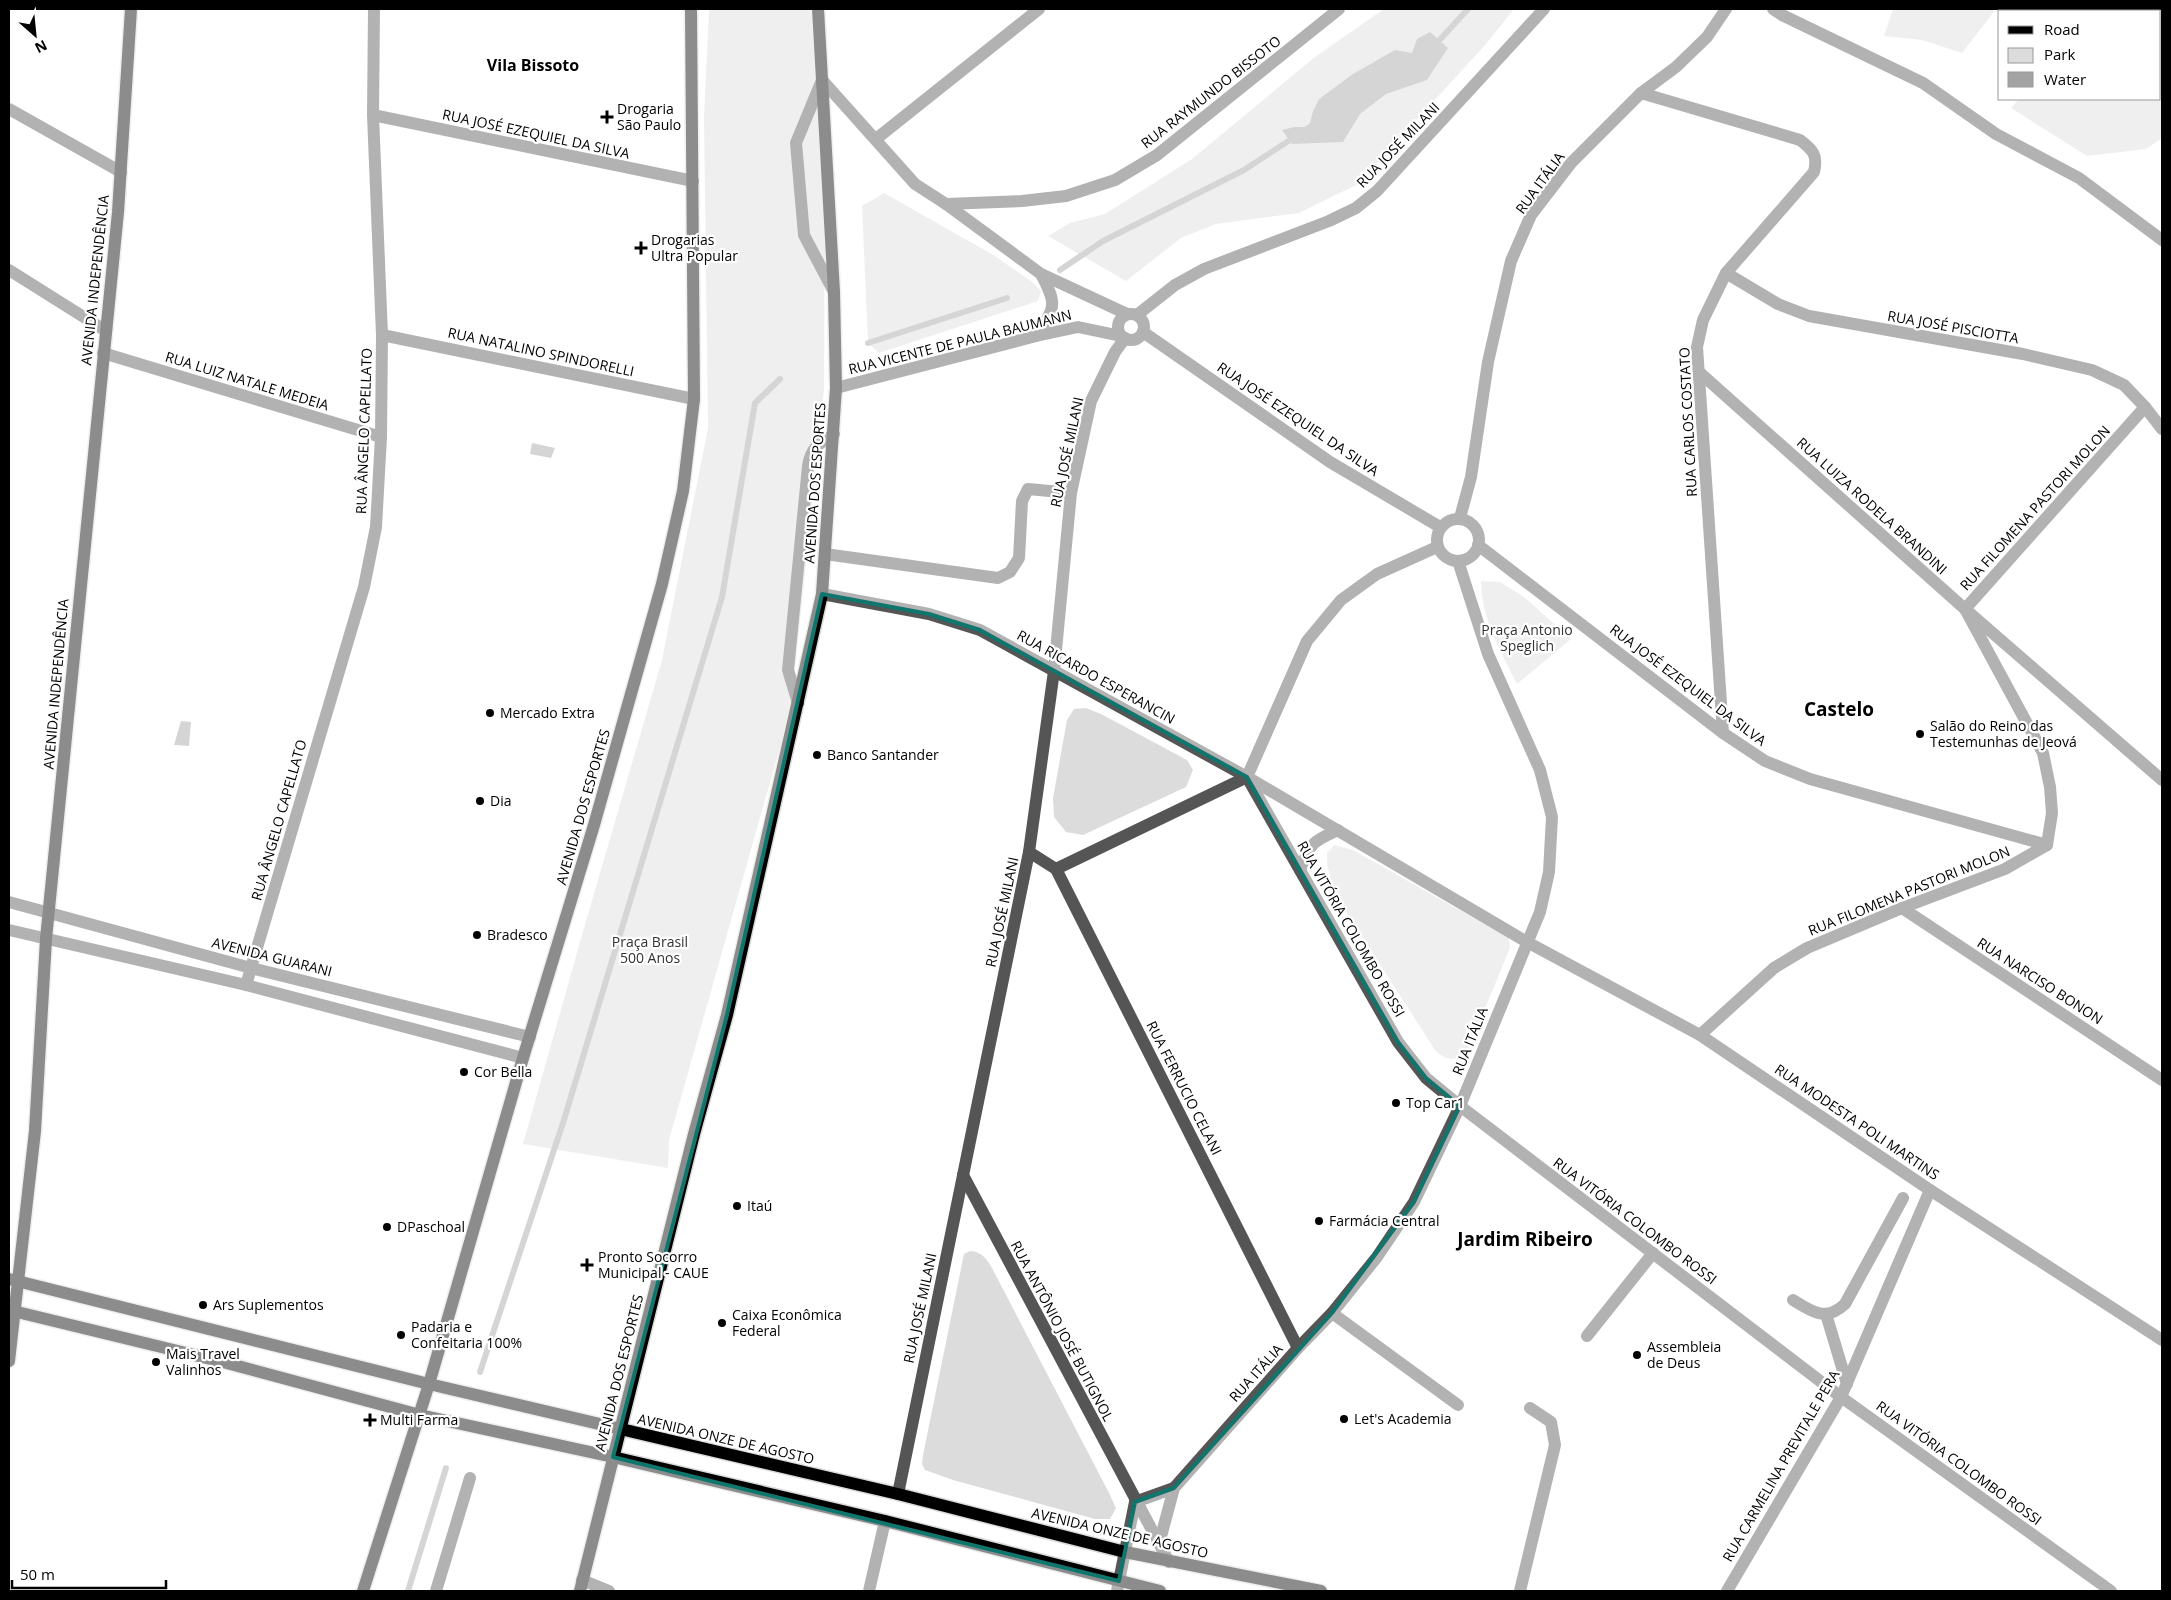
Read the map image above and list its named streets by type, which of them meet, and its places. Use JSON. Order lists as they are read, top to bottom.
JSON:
{
  "streets": {
    "main road": ["AVENIDA INDEPENDÊNCIA", "AVENIDA DOS ESPORTES", "AVENIDA ONZE DE AGOSTO"],
    "street": [
      "RUA RAYMUNDO BISSOTO",
      "RUA JOSÉ EZEQUIEL DA SILVA",
      "RUA JOSÉ MILANI",
      "RUA ITÁLIA",
      "RUA JOSÉ PISCIOTTA",
      "RUA VICENTE DE PAULA BAUMANN",
      "RUA NATALINO SPINDORELLI",
      "RUA LUIZ NATALE MEDEIA",
      "RUA CARLOS COSTATO",
      "RUA ÂNGELO CAPELLATO",
      "RUA LUIZA RODELA BRANDINI",
      "RUA FILOMENA PASTORI MOLON",
      "RUA RICARDO ESPERANCIN",
      "RUA VITÓRIA COLOMBO ROSSI",
      "AVENIDA GUARANI",
      "RUA NARCISO BONON",
      "RUA FERRUCIO CELANI",
      "RUA MODESTA POLI MARTINS",
      "RUA ANTÔNIO JOSÉ BUTIGNOL",
      "RUA CARMELINA PREVITALE PERA"
    ]
  },
  "crossings": [
    ["RUA JOSÉ EZEQUIEL DA SILVA", "RUA JOSÉ MILANI"],
    ["RUA JOSÉ EZEQUIEL DA SILVA", "RUA ITÁLIA"],
    ["RUA JOSÉ EZEQUIEL DA SILVA", "RUA VICENTE DE PAULA BAUMANN"],
    ["RUA JOSÉ EZEQUIEL DA SILVA", "RUA CARLOS COSTATO"],
    ["RUA JOSÉ EZEQUIEL DA SILVA", "RUA ÂNGELO CAPELLATO"],
    ["RUA JOSÉ EZEQUIEL DA SILVA", "AVENIDA DOS ESPORTES"],
    ["RUA JOSÉ EZEQUIEL DA SILVA", "RUA FILOMENA PASTORI MOLON"],
    ["RUA JOSÉ MILANI", "RUA VICENTE DE PAULA BAUMANN"],
    ["RUA JOSÉ MILANI", "RUA RICARDO ESPERANCIN"],
    ["RUA JOSÉ MILANI", "RUA ANTÔNIO JOSÉ BUTIGNOL"],
    ["RUA JOSÉ MILANI", "AVENIDA ONZE DE AGOSTO"],
    ["RUA ITÁLIA", "RUA CARLOS COSTATO"],
    ["RUA ITÁLIA", "RUA RICARDO ESPERANCIN"],
    ["RUA ITÁLIA", "RUA VITÓRIA COLOMBO ROSSI"],
    ["RUA ITÁLIA", "RUA FERRUCIO CELANI"],
    ["RUA ITÁLIA", "RUA MODESTA POLI MARTINS"],
    ["AVENIDA INDEPENDÊNCIA", "RUA LUIZ NATALE MEDEIA"],
    ["AVENIDA INDEPENDÊNCIA", "AVENIDA GUARANI"],
    ["AVENIDA INDEPENDÊNCIA", "AVENIDA ONZE DE AGOSTO"],
    ["RUA JOSÉ PISCIOTTA", "RUA CARLOS COSTATO"],
    ["RUA JOSÉ PISCIOTTA", "RUA FILOMENA PASTORI MOLON"],
    ["RUA VICENTE DE PAULA BAUMANN", "AVENIDA DOS ESPORTES"],
    ["RUA NATALINO SPINDORELLI", "RUA ÂNGELO CAPELLATO"],
    ["RUA NATALINO SPINDORELLI", "AVENIDA DOS ESPORTES"],
    ["RUA LUIZ NATALE MEDEIA", "RUA ÂNGELO CAPELLATO"],
    ["RUA CARLOS COSTATO", "RUA LUIZA RODELA BRANDINI"],
    ["RUA ÂNGELO CAPELLATO", "AVENIDA GUARANI"],
    ["AVENIDA DOS ESPORTES", "RUA RICARDO ESPERANCIN"],
    ["AVENIDA DOS ESPORTES", "AVENIDA GUARANI"],
    ["AVENIDA DOS ESPORTES", "AVENIDA ONZE DE AGOSTO"],
    ["RUA LUIZA RODELA BRANDINI", "RUA FILOMENA PASTORI MOLON"],
    ["RUA FILOMENA PASTORI MOLON", "RUA NARCISO BONON"],
    ["RUA FILOMENA PASTORI MOLON", "RUA MODESTA POLI MARTINS"],
    ["RUA RICARDO ESPERANCIN", "RUA VITÓRIA COLOMBO ROSSI"],
    ["RUA RICARDO ESPERANCIN", "RUA MODESTA POLI MARTINS"],
    ["RUA VITÓRIA COLOMBO ROSSI", "RUA CARMELINA PREVITALE PERA"],
    ["RUA MODESTA POLI MARTINS", "RUA CARMELINA PREVITALE PERA"],
    ["RUA ANTÔNIO JOSÉ BUTIGNOL", "AVENIDA ONZE DE AGOSTO"]
  ],
  "districts": ["Vila Bissoto", "Castelo", "Jardim Ribeiro"],
  "parks": ["Praça Antonio Speglich", "Praça Brasil 500 Anos"],
  "places": {
    "health": [
      "Drogaria São Paulo",
      "Drogarias Ultra Popular",
      "Pronto Socorro Municipal - CAUE",
      "Multi Farma"
    ],
    "other": [
      "Mercado Extra",
      "Salão do Reino das Testemunhas de Jeová",
      "Banco Santander",
      "Dia",
      "Bradesco",
      "Cor Bella",
      "Top Car1",
      "Itaú",
      "Farmácia Central",
      "DPaschoal",
      "Ars Suplementos",
      "Caixa Econômica Federal",
      "Padaria e Confeitaria 100%",
      "Assembleia de Deus",
      "Mais Travel Valinhos",
      "Let's Academia"
    ]
  },
  "legend": ["Road", "Park", "Water"],
  "scale_bar": "50 m",
  "north": "bottom right"
}
